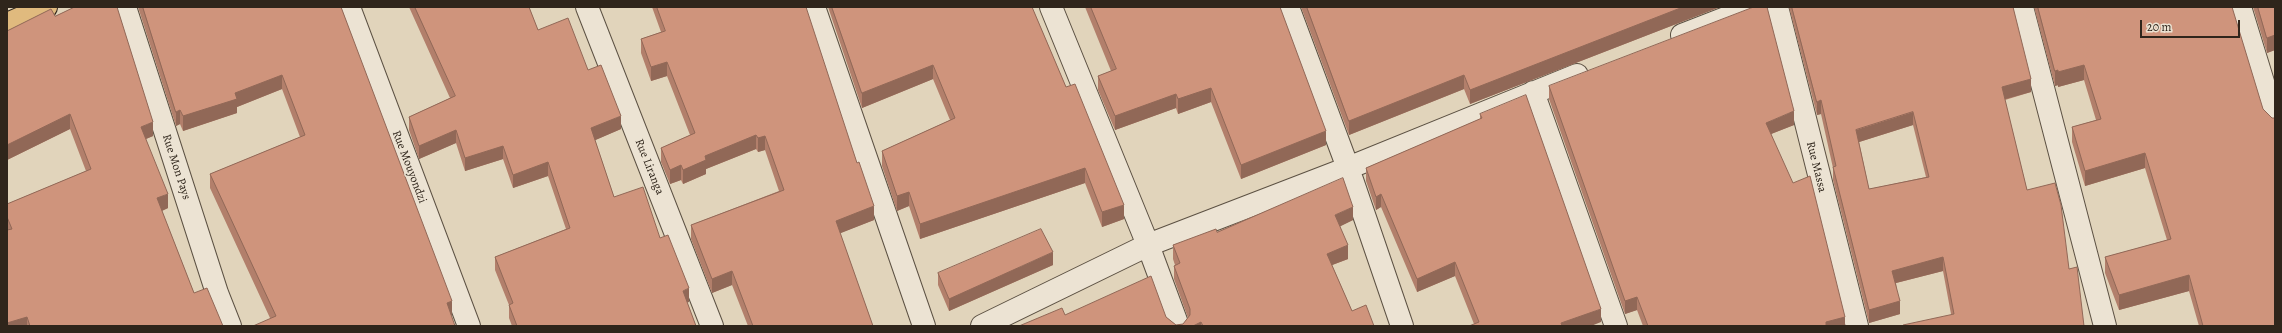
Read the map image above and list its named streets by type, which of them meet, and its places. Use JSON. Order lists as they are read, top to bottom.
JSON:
{
  "streets": {
    "street": [
      "Rue Mon Pays",
      "Rue Mouyondzi",
      "Rue Liranga",
      "Rue Massa"
    ]
  },
  "scale_bar": "20 m"
}
